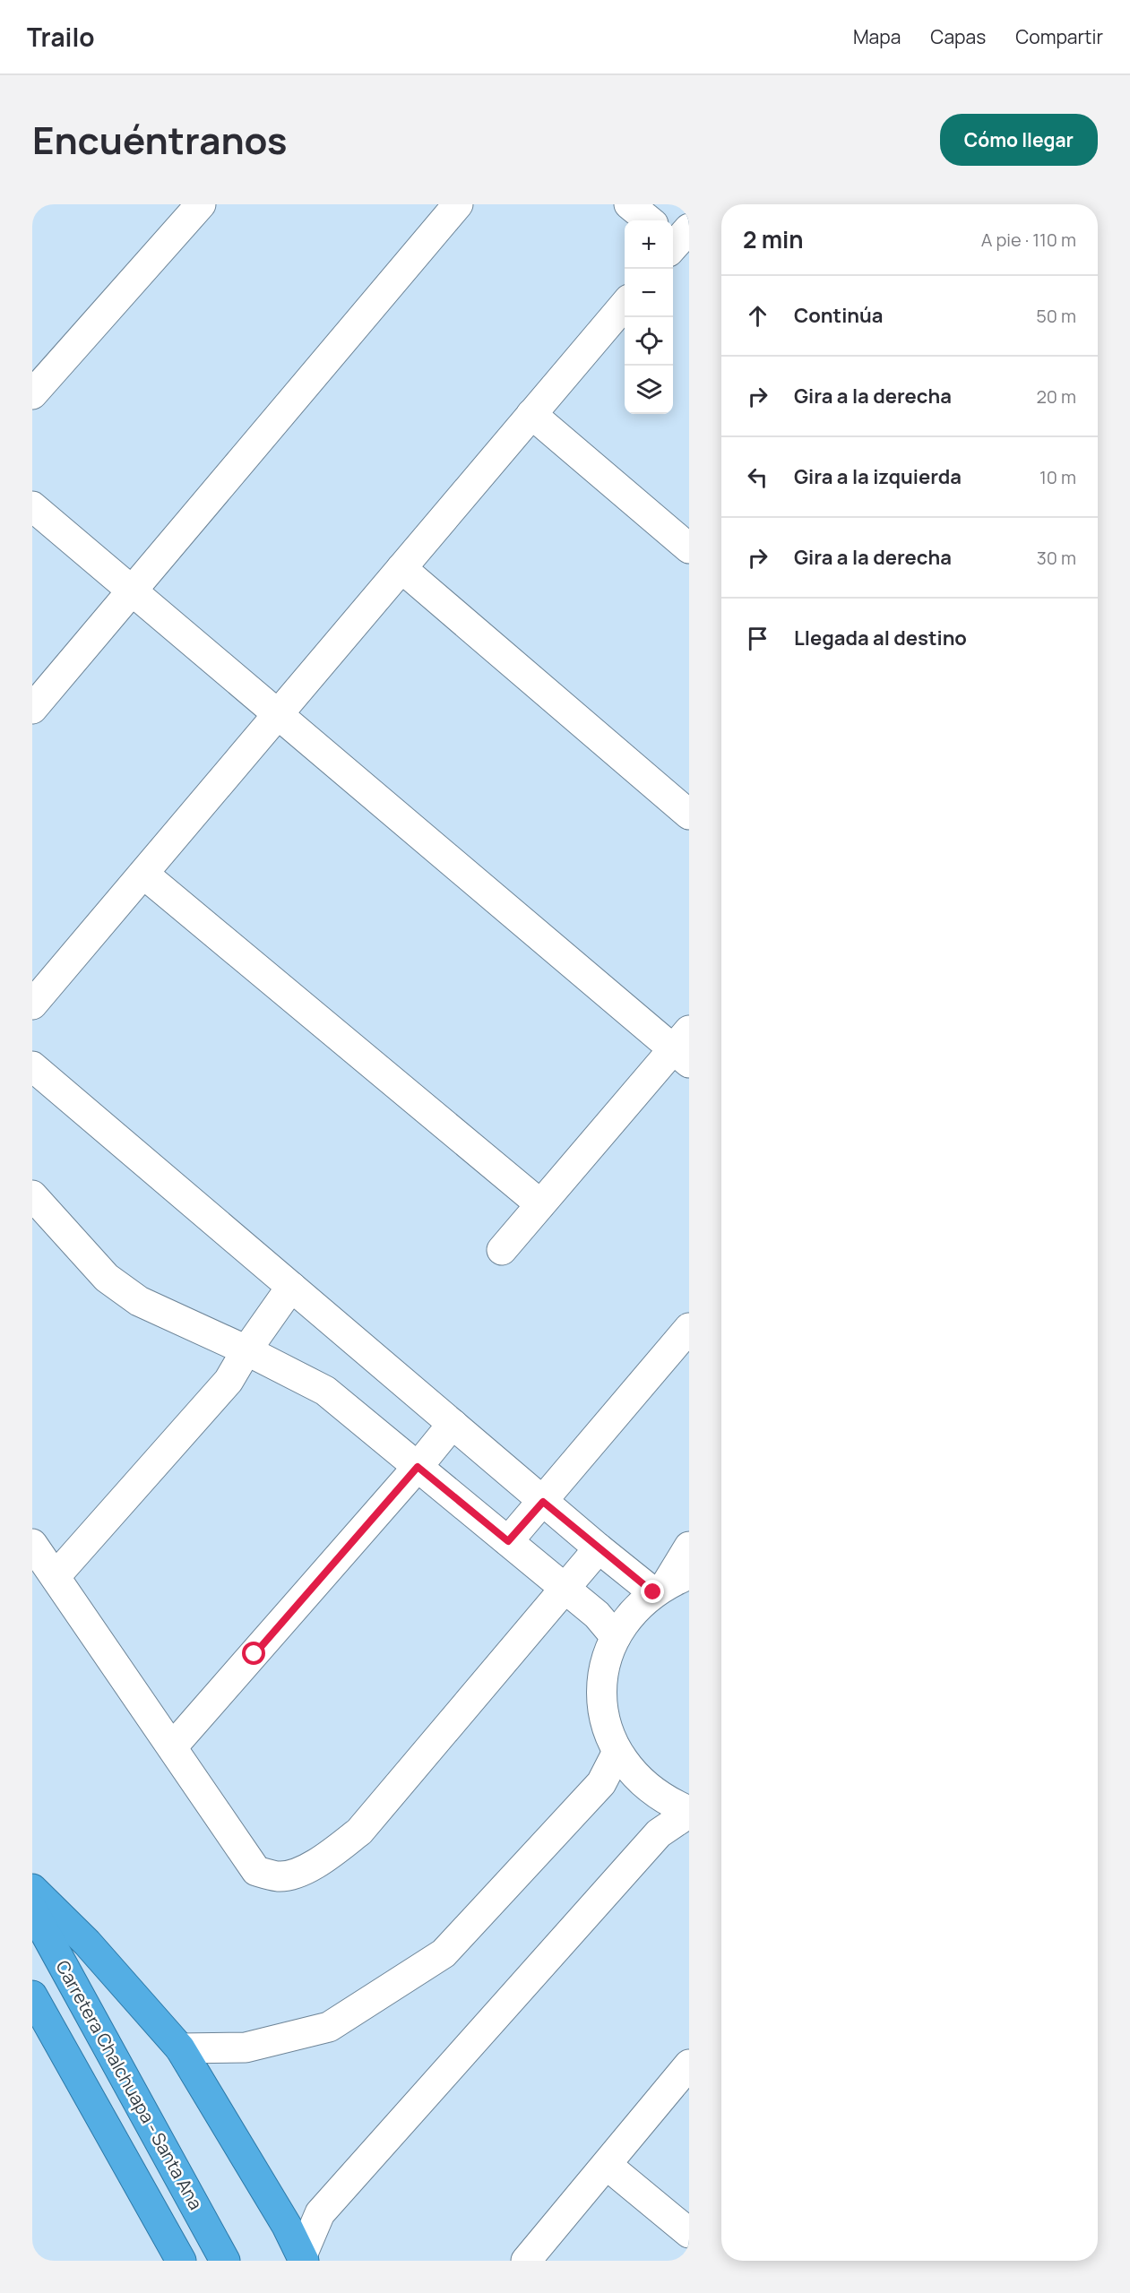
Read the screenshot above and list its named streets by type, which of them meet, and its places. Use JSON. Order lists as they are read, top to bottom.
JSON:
{
  "streets": {
    "highway": ["Carretera Chalchuapa - Santa Ana"]
  },
  "page": {
    "header": "Trailo",
    "nav": ["Mapa", "Capas", "Compartir"],
    "title": "Encuéntranos",
    "buttons": "Cómo llegar",
    "heading": ["2 min", "A pie · 110 m"],
    "map_buttons": ["+", "−"],
    "list": [
      ["Continúa", "50 m"],
      ["Gira a la derecha", "20 m"],
      ["Gira a la izquierda", "10 m"],
      ["Gira a la derecha", "30 m"],
      "Llegada al destino"
    ]
  }
}
